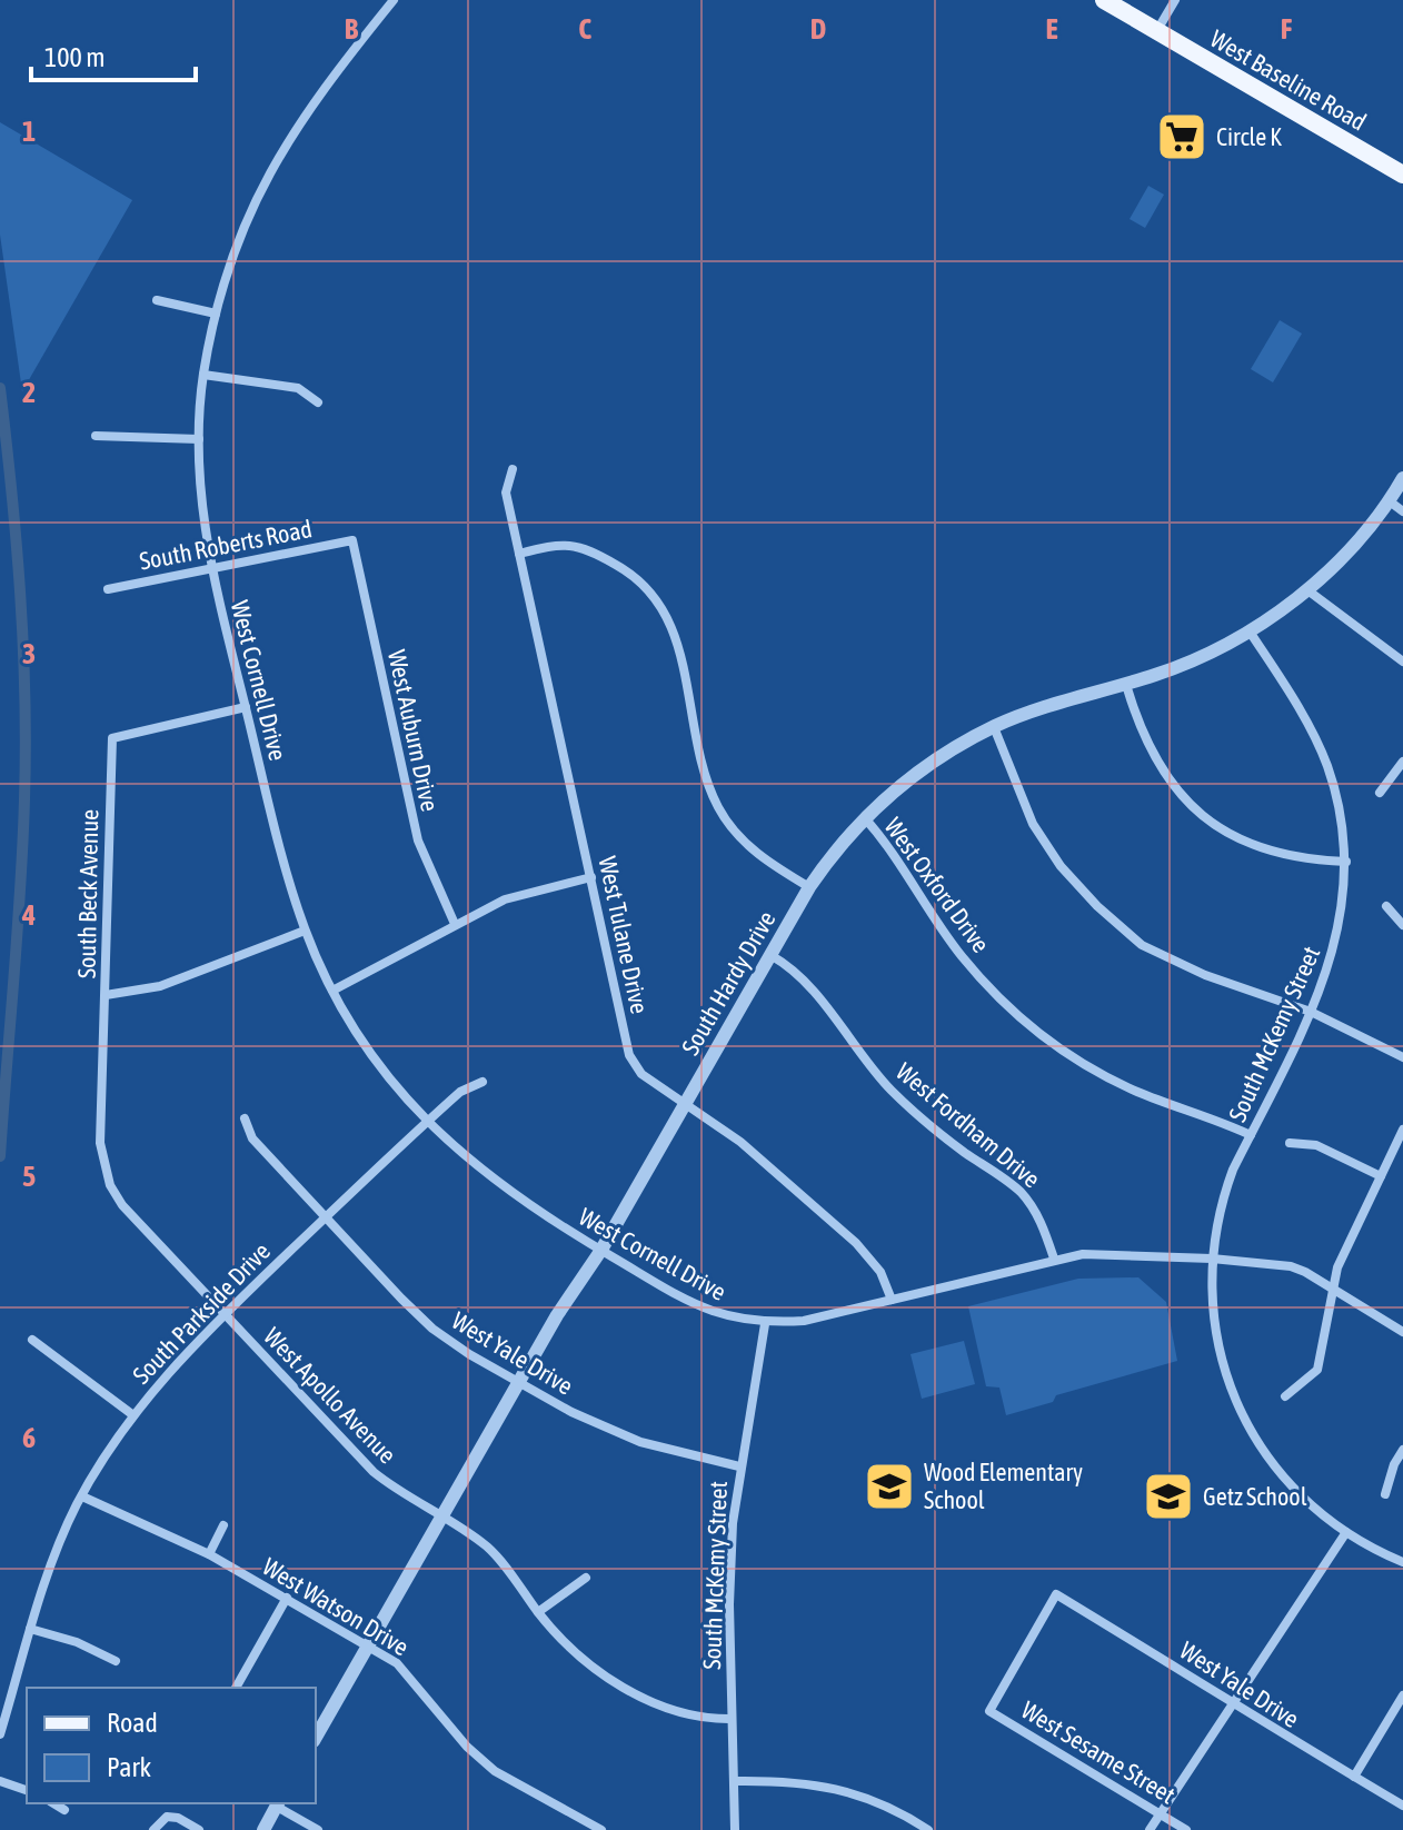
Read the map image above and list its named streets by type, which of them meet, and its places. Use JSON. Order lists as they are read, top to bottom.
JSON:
{
  "streets": {
    "main road": ["West Baseline Road"],
    "street": [
      "South Roberts Road",
      "West Cornell Drive",
      "West Auburn Drive",
      "West Oxford Drive",
      "South Beck Avenue",
      "West Tulane Drive",
      "South Hardy Drive",
      "South McKemy Street",
      "West Fordham Drive",
      "South Parkside Drive",
      "West Yale Drive",
      "West Apollo Avenue",
      "West Watson Drive",
      "West Sesame Street"
    ]
  },
  "crossings": [
    ["South Roberts Road", "West Cornell Drive"],
    ["South Roberts Road", "West Auburn Drive"],
    ["West Cornell Drive", "South Beck Avenue"],
    ["West Cornell Drive", "West Tulane Drive"],
    ["West Cornell Drive", "South Hardy Drive"],
    ["West Cornell Drive", "South McKemy Street"],
    ["West Cornell Drive", "West Fordham Drive"],
    ["West Cornell Drive", "South Parkside Drive"],
    ["West Oxford Drive", "South Hardy Drive"],
    ["West Oxford Drive", "South McKemy Street"],
    ["South Beck Avenue", "West Apollo Avenue"],
    ["West Tulane Drive", "South Hardy Drive"],
    ["South Hardy Drive", "South McKemy Street"],
    ["South Hardy Drive", "West Fordham Drive"],
    ["South Hardy Drive", "West Yale Drive"],
    ["South Hardy Drive", "West Apollo Avenue"],
    ["South Hardy Drive", "West Watson Drive"],
    ["South McKemy Street", "West Yale Drive"],
    ["South McKemy Street", "West Apollo Avenue"],
    ["South Parkside Drive", "West Yale Drive"],
    ["South Parkside Drive", "West Apollo Avenue"],
    ["South Parkside Drive", "West Watson Drive"],
    ["West Yale Drive", "West Sesame Street"]
  ],
  "places": {
    "supermarket": ["Circle K"],
    "school or university": ["Wood Elementary School", "Getz School"]
  },
  "legend": ["Road", "Park"],
  "scale_bar": "100 m",
  "grid": {
    "columns": [
      "B",
      "C",
      "D",
      "E",
      "F"
    ],
    "rows": [
      "1",
      "2",
      "3",
      "4",
      "5",
      "6"
    ]
  }
}
